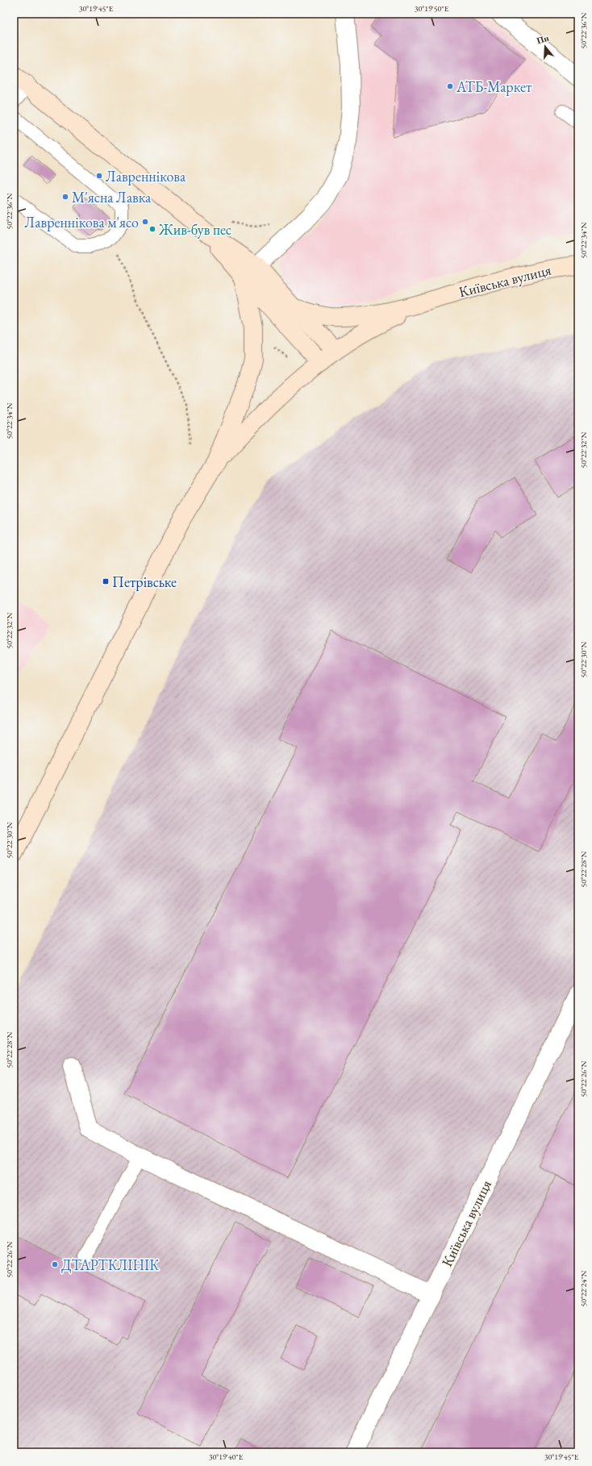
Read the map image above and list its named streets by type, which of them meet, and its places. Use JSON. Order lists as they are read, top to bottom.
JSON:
{
  "streets": {
    "main road": ["Київська вулиця"]
  },
  "places": {
    "other": [
      "АТБ-Маркет",
      "Лавреннікова",
      "М'ясна Лавка",
      "Лавреннікова м'ясо",
      "Жив-був пес",
      "ДТАРТКЛІНІК"
    ],
    "transit": ["Петрівське"]
  },
  "north": "top",
  "coordinates": [
    "30°19'45\"E",
    "30°19'50\"E",
    "50°22'36\"N",
    "50°22'34\"N",
    "50°22'32\"N",
    "50°22'30\"N",
    "50°22'28\"N",
    "50°22'26\"N",
    "50°22'24\"N",
    "30°19'40\"E"
  ]
}
